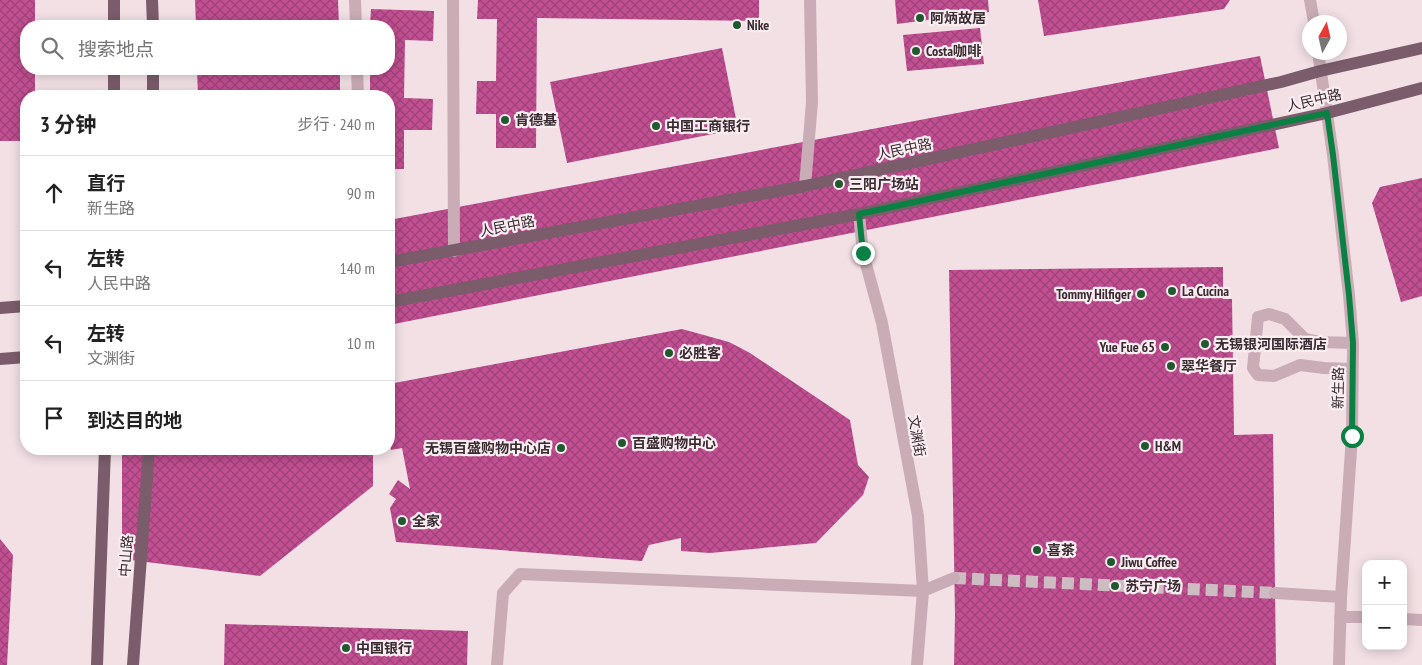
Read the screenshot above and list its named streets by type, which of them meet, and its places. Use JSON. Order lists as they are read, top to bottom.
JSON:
{
  "streets": {
    "main road": ["人民中路", "中山路"],
    "street": ["新生路", "文渊街"]
  },
  "crossings": [
    ["人民中路", "新生路"],
    ["人民中路", "文渊街"]
  ],
  "places": [
    "阿炳故居",
    "Nike",
    "Costa咖啡",
    "肯德基",
    "中国工商银行",
    "三阳广场站",
    "La Cucina",
    "Tommy Hilfiger",
    "无锡银河国际酒店",
    "Yue Fue 65",
    "必胜客",
    "翠华餐厅",
    "百盛购物中心",
    "H&M",
    "无锡百盛购物中心店",
    "全家",
    "喜茶",
    "Jiwu Coffee",
    "苏宁广场",
    "中国银行"
  ],
  "north": "top",
  "page": {
    "search": "搜索地点",
    "heading": ["3 分钟", "步行 · 240 m"],
    "list": [
      ["直行", "新生路", "90 m"],
      ["左转", "人民中路", "140 m"],
      ["左转", "文渊街", "10 m"],
      "到达目的地"
    ],
    "map_buttons": ["+", "−"]
  }
}
